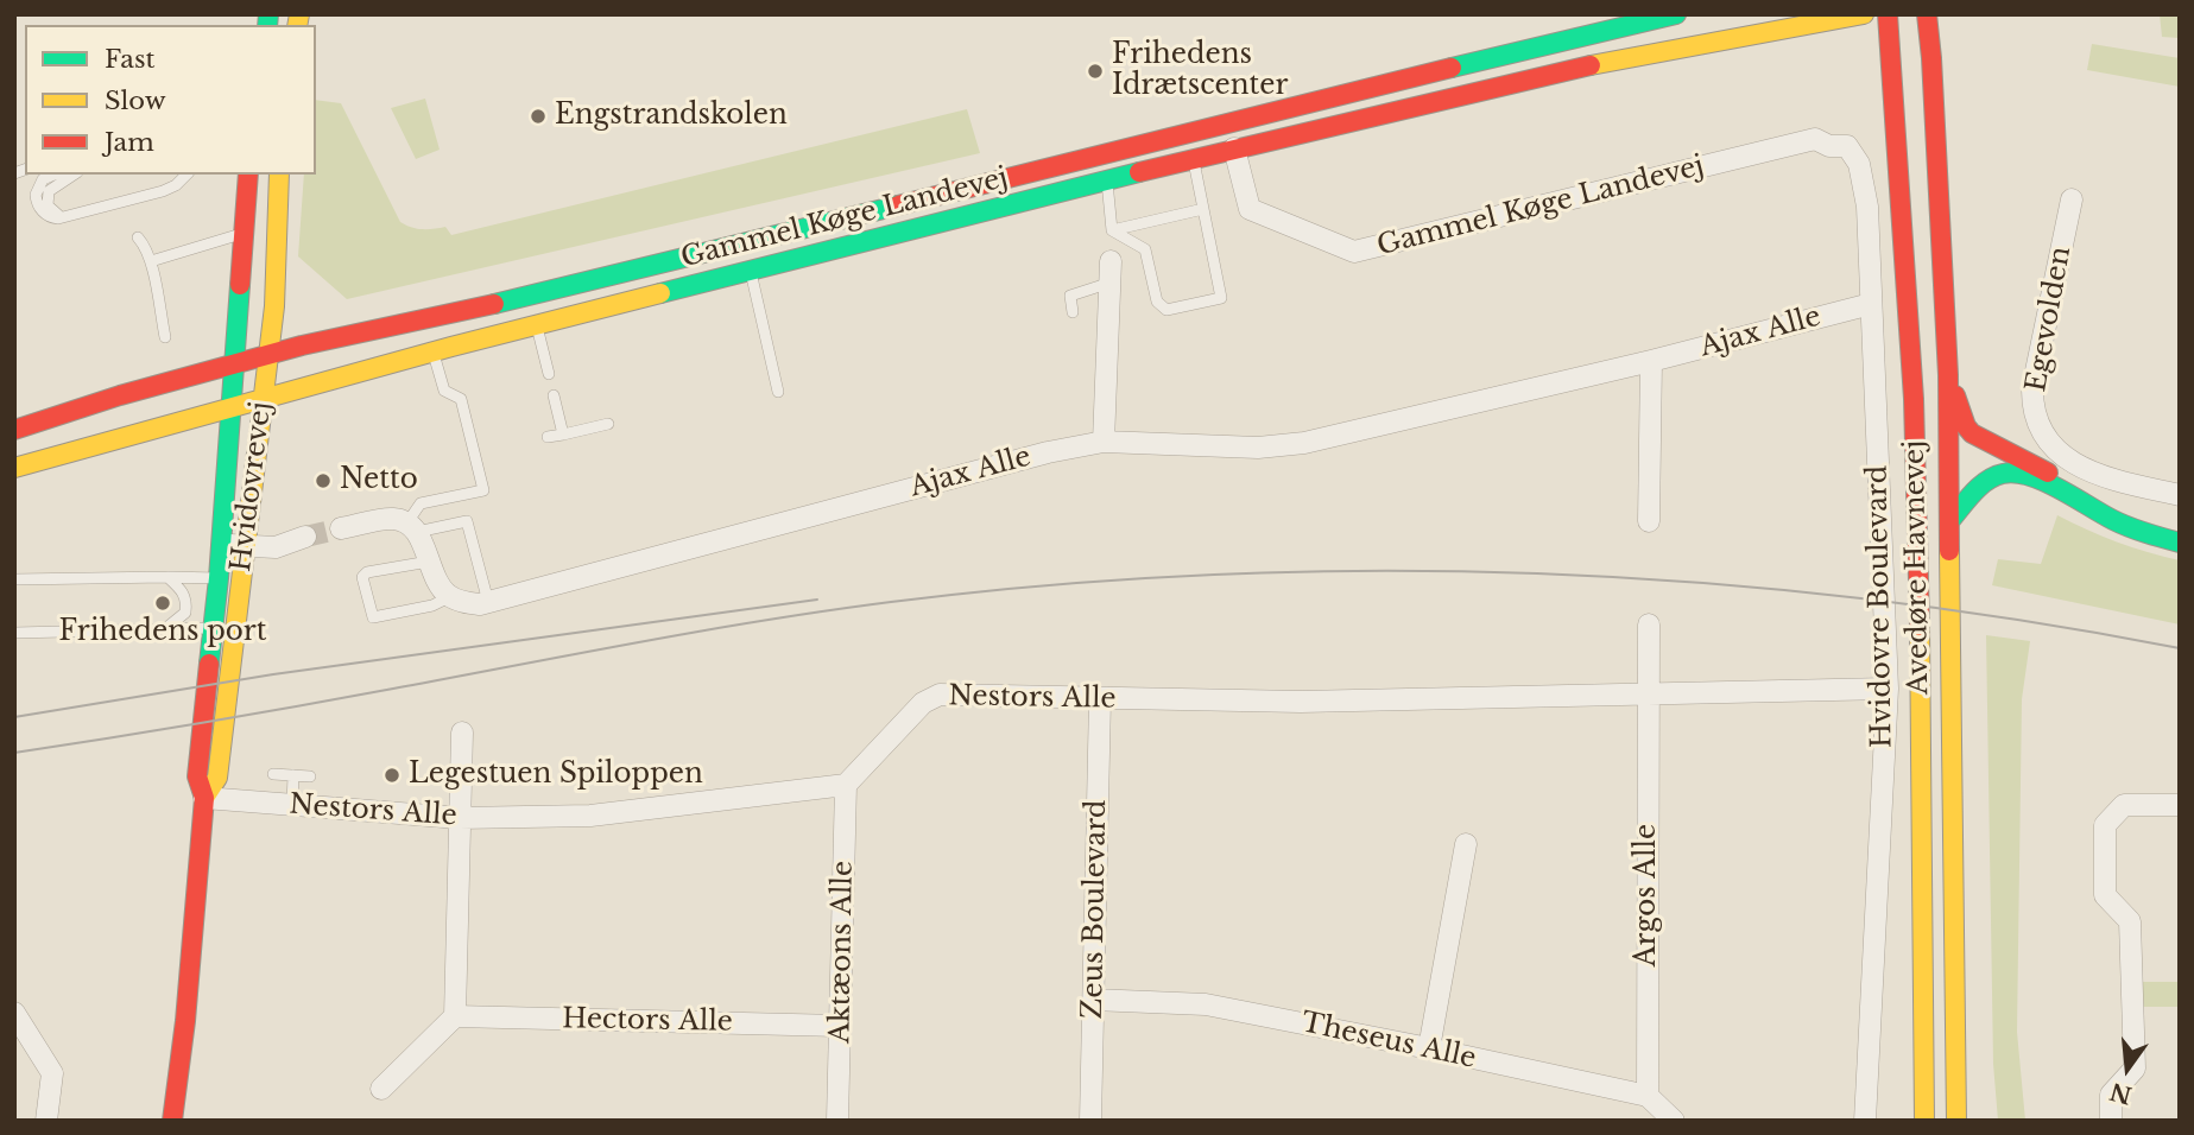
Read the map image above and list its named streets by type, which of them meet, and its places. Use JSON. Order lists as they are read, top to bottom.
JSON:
{
  "streets": {
    "street": [
      "Gammel Køge Landevej",
      "Egevolden",
      "Ajax Alle",
      "Hvidovrevej",
      "Avedøre Havnevej",
      "Hvidovre Boulevard",
      "Nestors Alle",
      "Argos Alle",
      "Zeus Boulevard",
      "Aktæons Alle",
      "Hectors Alle",
      "Theseus Alle"
    ]
  },
  "crossings": [
    ["Gammel Køge Landevej", "Hvidovrevej"],
    ["Gammel Køge Landevej", "Hvidovre Boulevard"],
    ["Ajax Alle", "Hvidovre Boulevard"],
    ["Hvidovrevej", "Nestors Alle"],
    ["Hvidovre Boulevard", "Nestors Alle"],
    ["Nestors Alle", "Argos Alle"],
    ["Nestors Alle", "Zeus Boulevard"],
    ["Nestors Alle", "Aktæons Alle"],
    ["Argos Alle", "Theseus Alle"],
    ["Zeus Boulevard", "Theseus Alle"],
    ["Aktæons Alle", "Hectors Alle"]
  ],
  "places": [
    "Frihedens Idrætscenter",
    "Engstrandskolen",
    "Netto",
    "Frihedens port",
    "Legestuen Spiloppen"
  ],
  "legend": ["Fast", "Slow", "Jam"],
  "north": "bottom"
}
